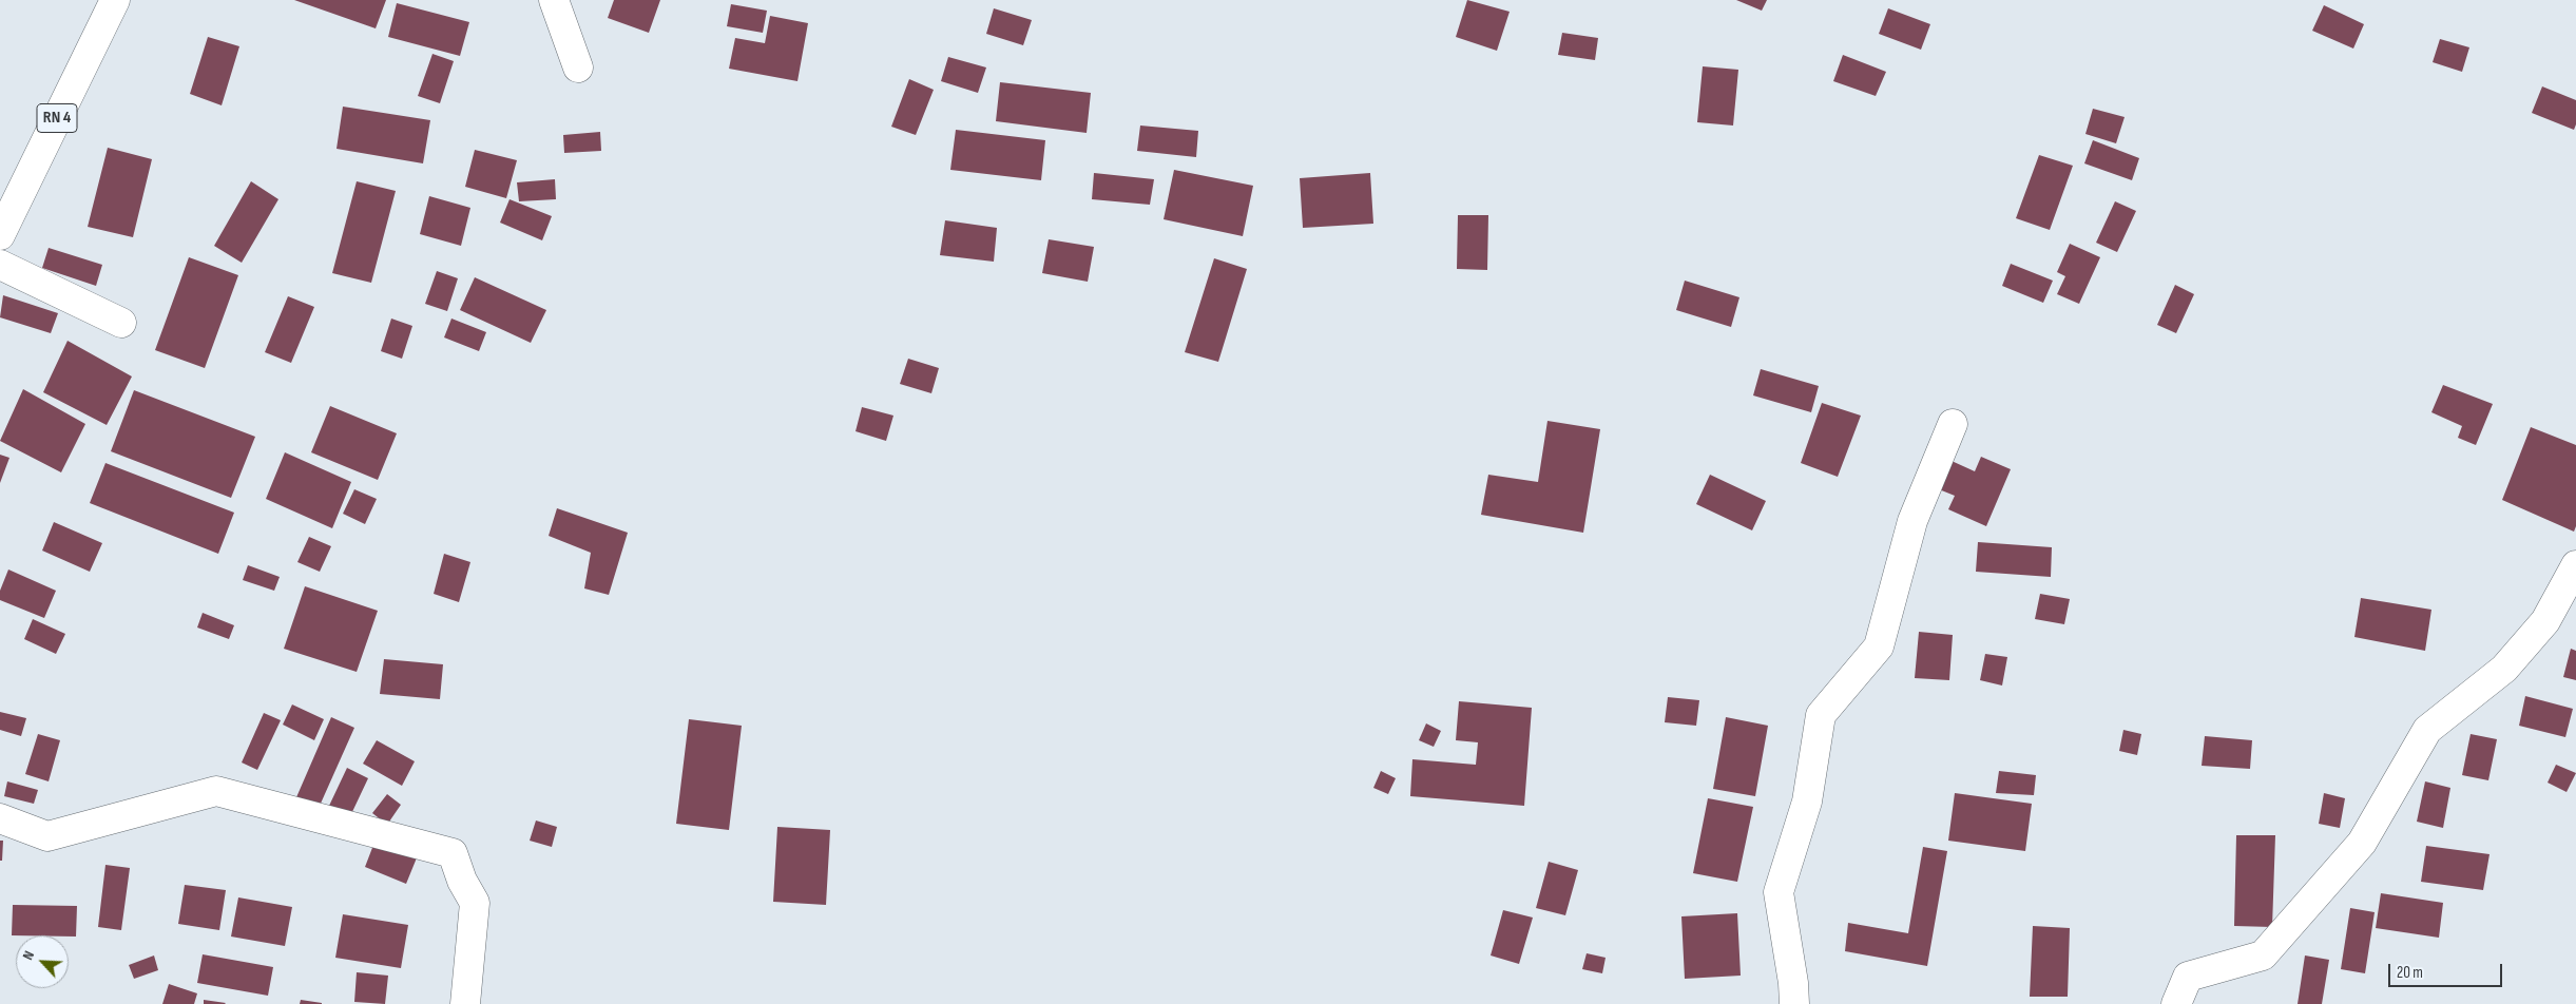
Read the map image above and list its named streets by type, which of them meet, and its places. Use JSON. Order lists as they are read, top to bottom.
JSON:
{
  "streets": {
    "main road": ["RN 4"]
  },
  "scale_bar": "20 m",
  "north": "top left"
}
